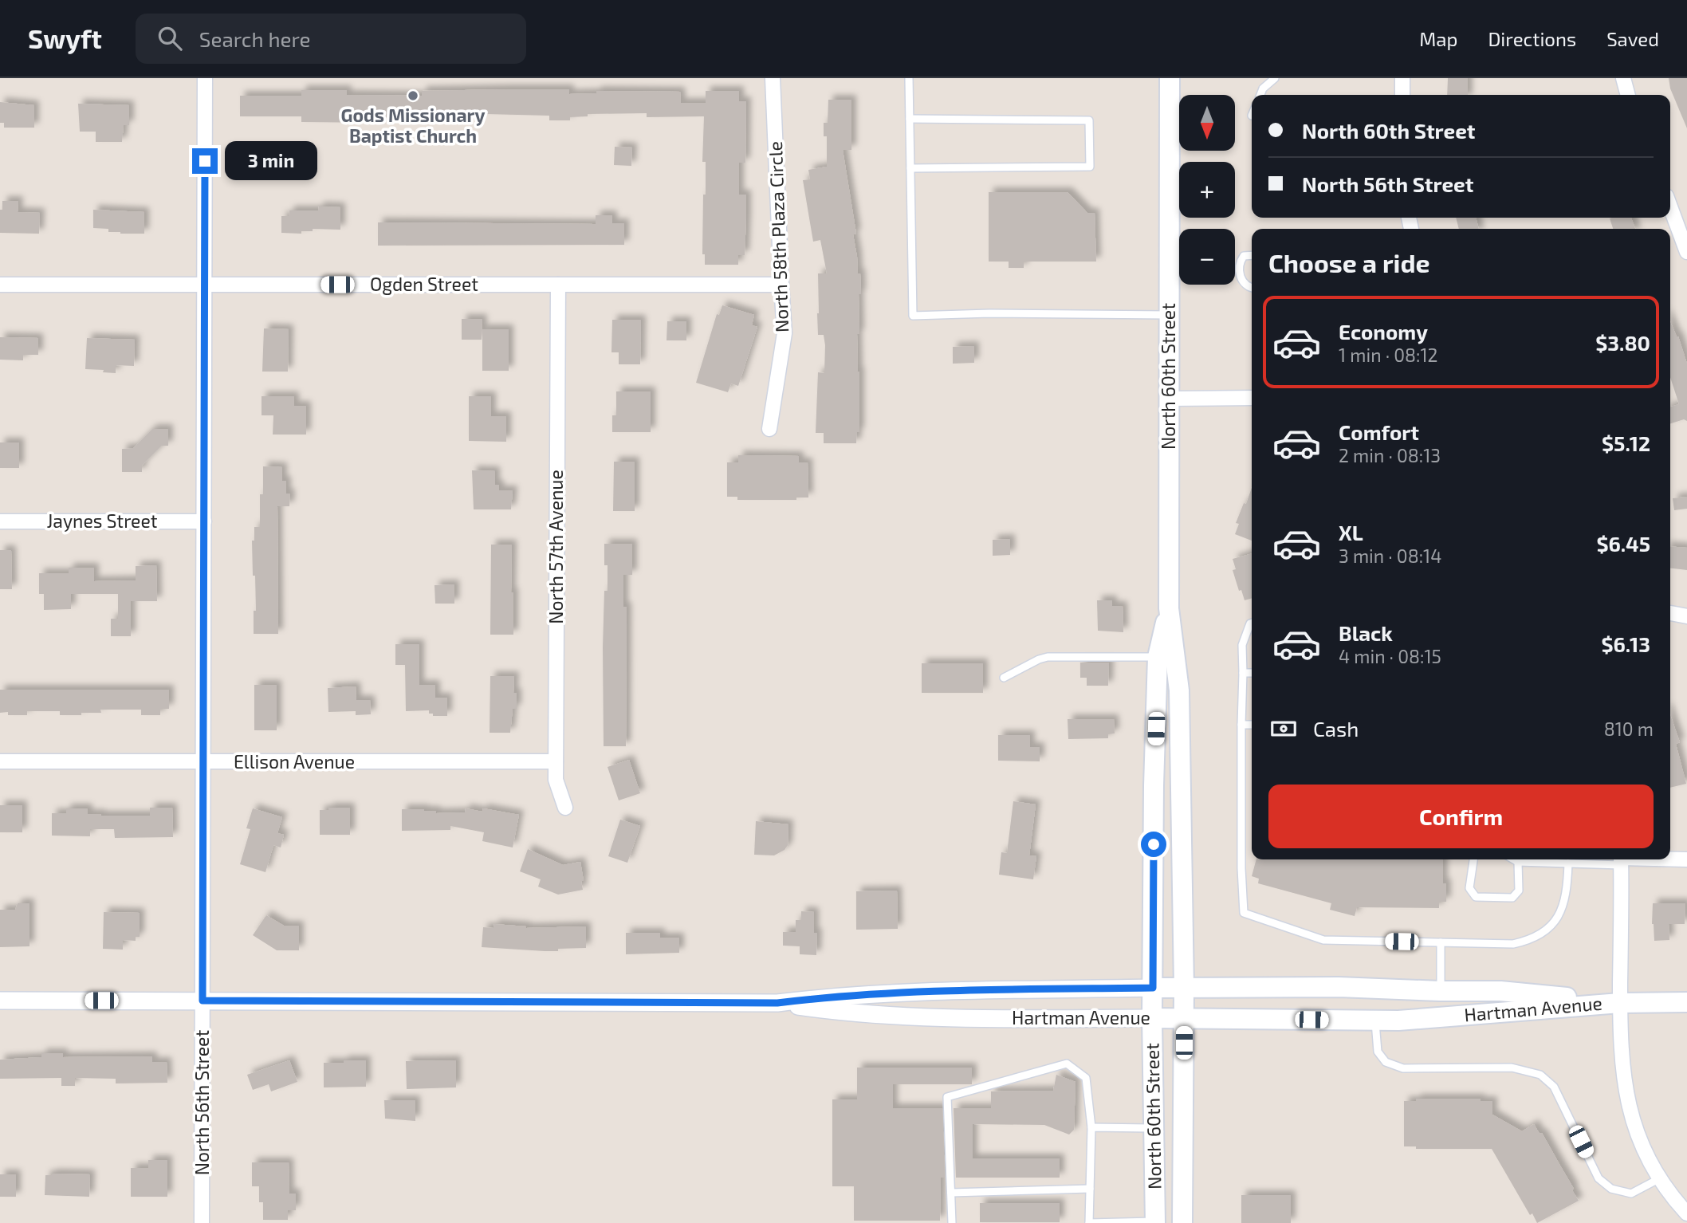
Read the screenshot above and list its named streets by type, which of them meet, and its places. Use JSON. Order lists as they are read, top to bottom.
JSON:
{
  "streets": {
    "main road": ["North 60th Street", "Hartman Avenue"],
    "street": [
      "North 58th Plaza Circle",
      "Ogden Street",
      "Jaynes Street",
      "North 57th Avenue",
      "Ellison Avenue",
      "North 56th Street"
    ]
  },
  "crossings": [
    ["North 58th Plaza Circle", "Ogden Street"],
    ["Ogden Street", "North 57th Avenue"],
    ["Ogden Street", "North 56th Street"],
    ["North 60th Street", "Hartman Avenue"],
    ["Jaynes Street", "North 56th Street"],
    ["North 57th Avenue", "Ellison Avenue"],
    ["Ellison Avenue", "North 56th Street"],
    ["Hartman Avenue", "North 56th Street"]
  ],
  "places": ["Gods Missionary Baptist Church"],
  "north": "bottom",
  "page": {
    "header": "Swyft",
    "search": "Search here",
    "nav": ["Map", "Directions", "Saved"],
    "map_buttons": ["+", "−"],
    "banner": ["North 60th Street", "North 56th Street"],
    "bubble": "3 min",
    "heading": "Choose a ride",
    "list": [
      {
        "name": "Economy",
        "note": "1 min · 08:12",
        "value": "$3.80"
      },
      {
        "name": "Comfort",
        "note": "2 min · 08:13",
        "value": "$5.12"
      },
      {
        "name": "XL",
        "note": "3 min · 08:14",
        "value": "$6.45"
      },
      {
        "name": "Black",
        "note": "4 min · 08:15",
        "value": "$6.13"
      }
    ],
    "pay": ["Cash", "810 m"],
    "buttons": "Confirm"
  }
}
